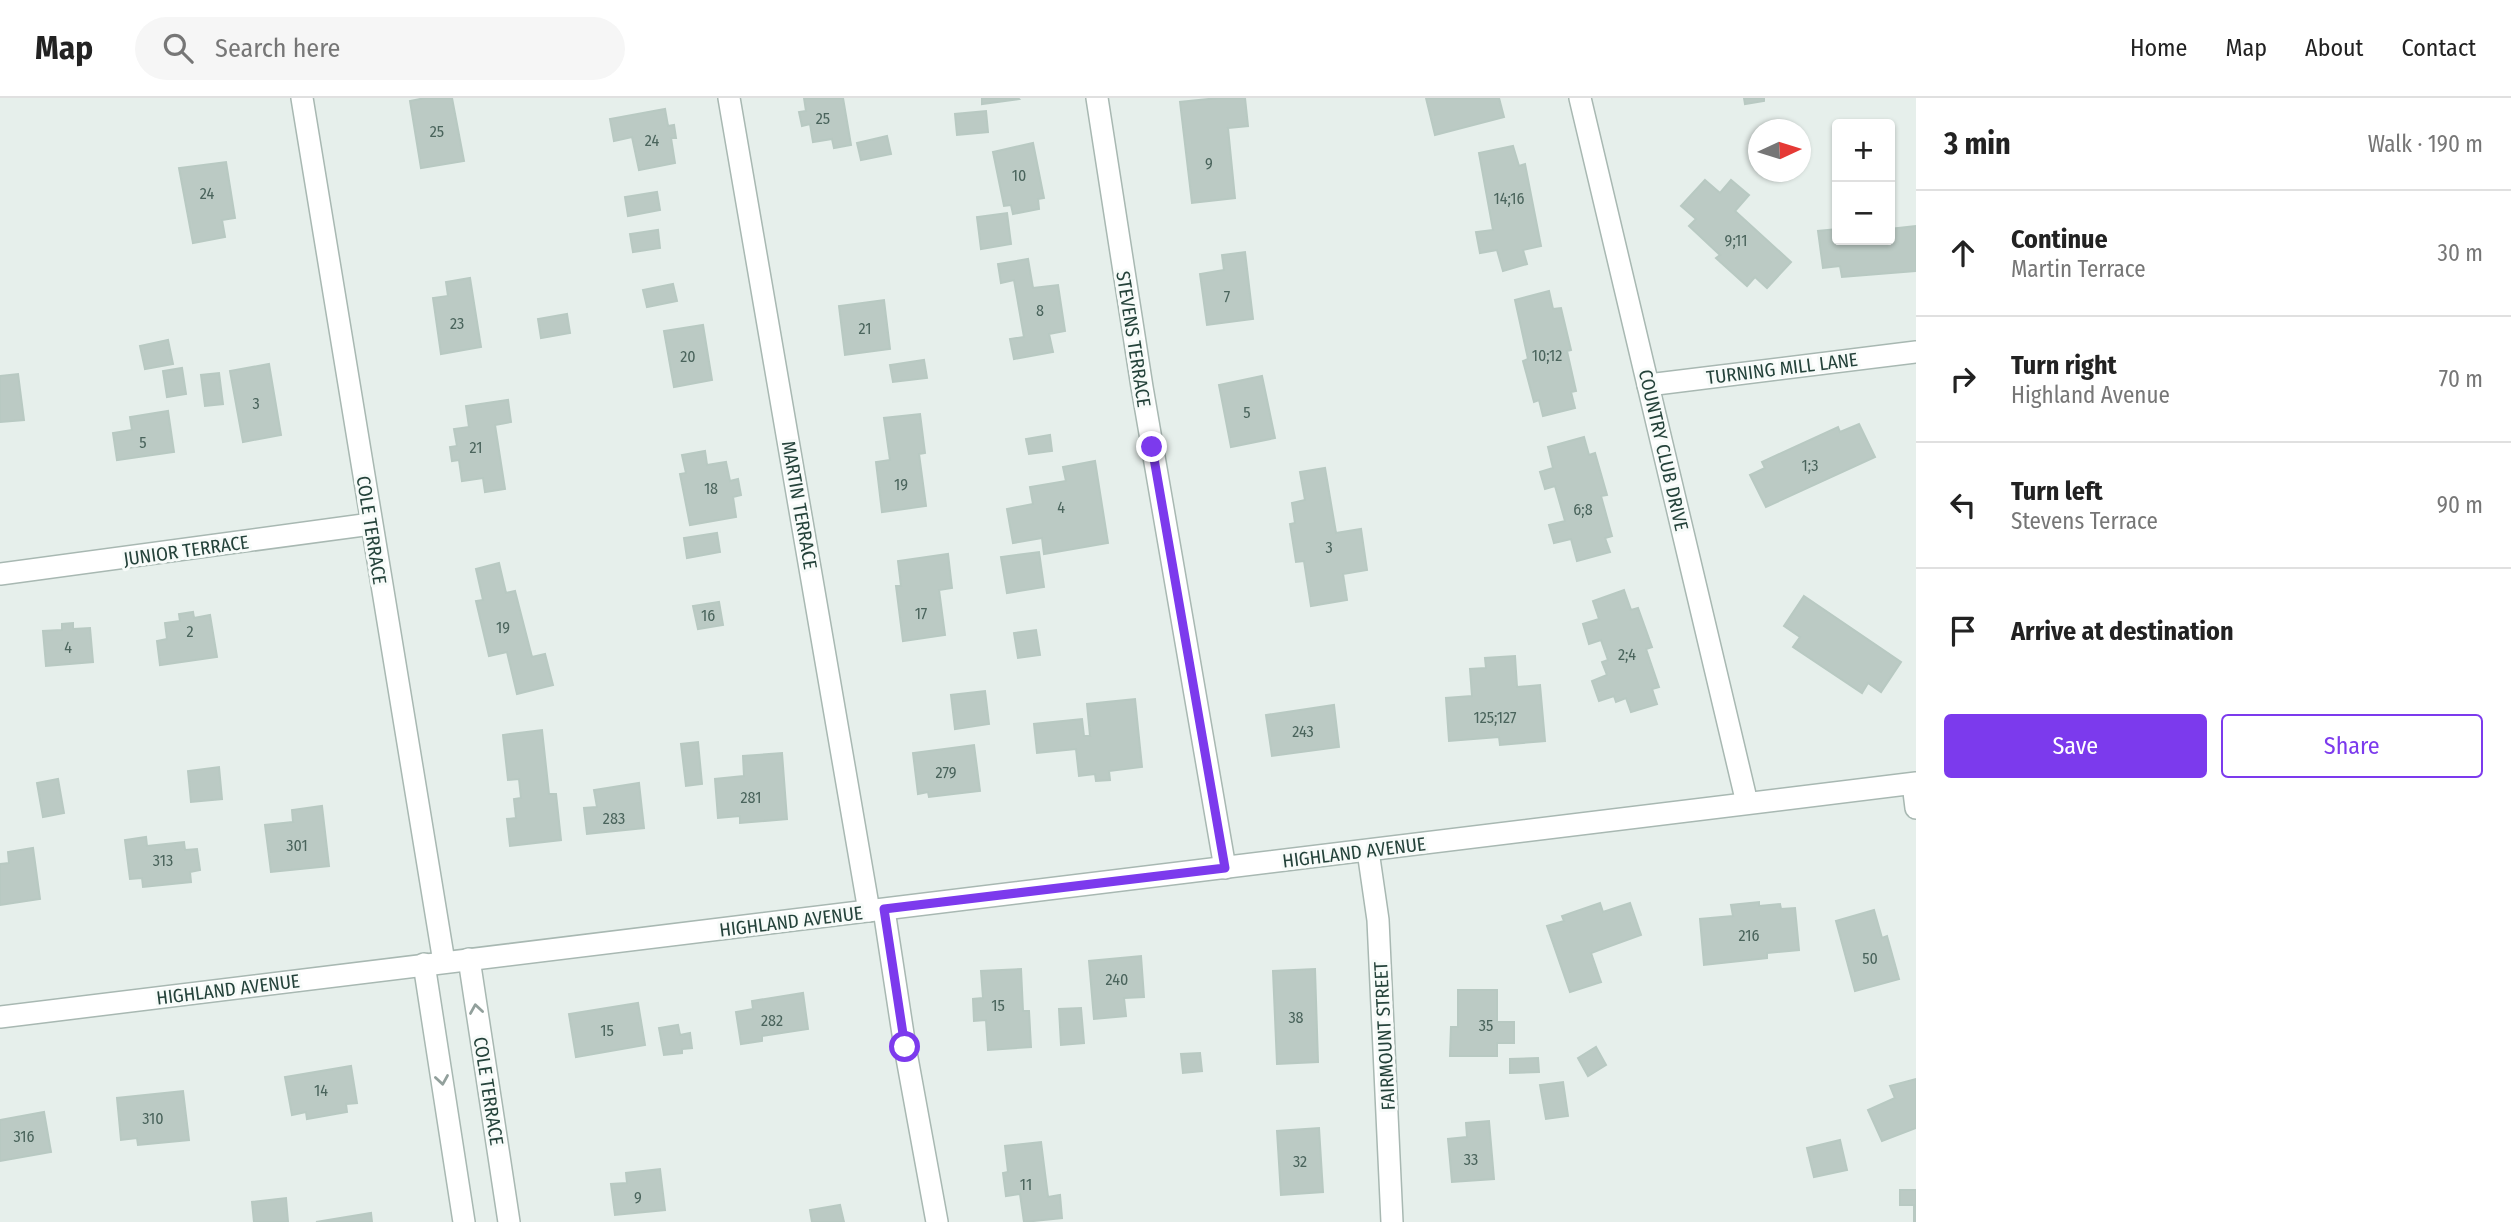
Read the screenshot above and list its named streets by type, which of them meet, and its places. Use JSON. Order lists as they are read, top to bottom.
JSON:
{
  "streets": {
    "street": [
      "STEVENS TERRACE",
      "TURNING MILL LANE",
      "COUNTRY CLUB DRIVE",
      "MARTIN TERRACE",
      "COLE TERRACE",
      "JUNIOR TERRACE",
      "HIGHLAND AVENUE",
      "FAIRMOUNT STREET"
    ]
  },
  "crossings": [
    ["STEVENS TERRACE", "HIGHLAND AVENUE"],
    ["TURNING MILL LANE", "COUNTRY CLUB DRIVE"],
    ["COUNTRY CLUB DRIVE", "HIGHLAND AVENUE"],
    ["MARTIN TERRACE", "HIGHLAND AVENUE"],
    ["COLE TERRACE", "JUNIOR TERRACE"],
    ["COLE TERRACE", "HIGHLAND AVENUE"],
    ["HIGHLAND AVENUE", "FAIRMOUNT STREET"]
  ],
  "house_numbers": [
    "25",
    "25",
    "24",
    "9",
    "10",
    "24",
    "14;16",
    "9;11",
    "7",
    "8",
    "23",
    "21",
    "10;12",
    "20",
    "3",
    "5",
    "5",
    "21",
    "1;3",
    "19",
    "18",
    "4",
    "6;8",
    "3",
    "17",
    "16",
    "19",
    "2",
    "4",
    "2;4",
    "125;127",
    "243",
    "279",
    "281",
    "283",
    "301",
    "313",
    "216",
    "50",
    "240",
    "15",
    "38",
    "282",
    "35",
    "15",
    "14",
    "310",
    "316",
    "33",
    "32",
    "11",
    "9"
  ],
  "north": "right",
  "page": {
    "header": "Map",
    "search": "Search here",
    "nav": [
      "Home",
      "Map",
      "About",
      "Contact"
    ],
    "heading": ["3 min", "Walk · 190 m"],
    "map_buttons": ["+", "−"],
    "list": [
      ["Continue", "Martin Terrace", "30 m"],
      ["Turn right", "Highland Avenue", "70 m"],
      ["Turn left", "Stevens Terrace", "90 m"],
      "Arrive at destination"
    ],
    "buttons": ["Save", "Share"]
  }
}
